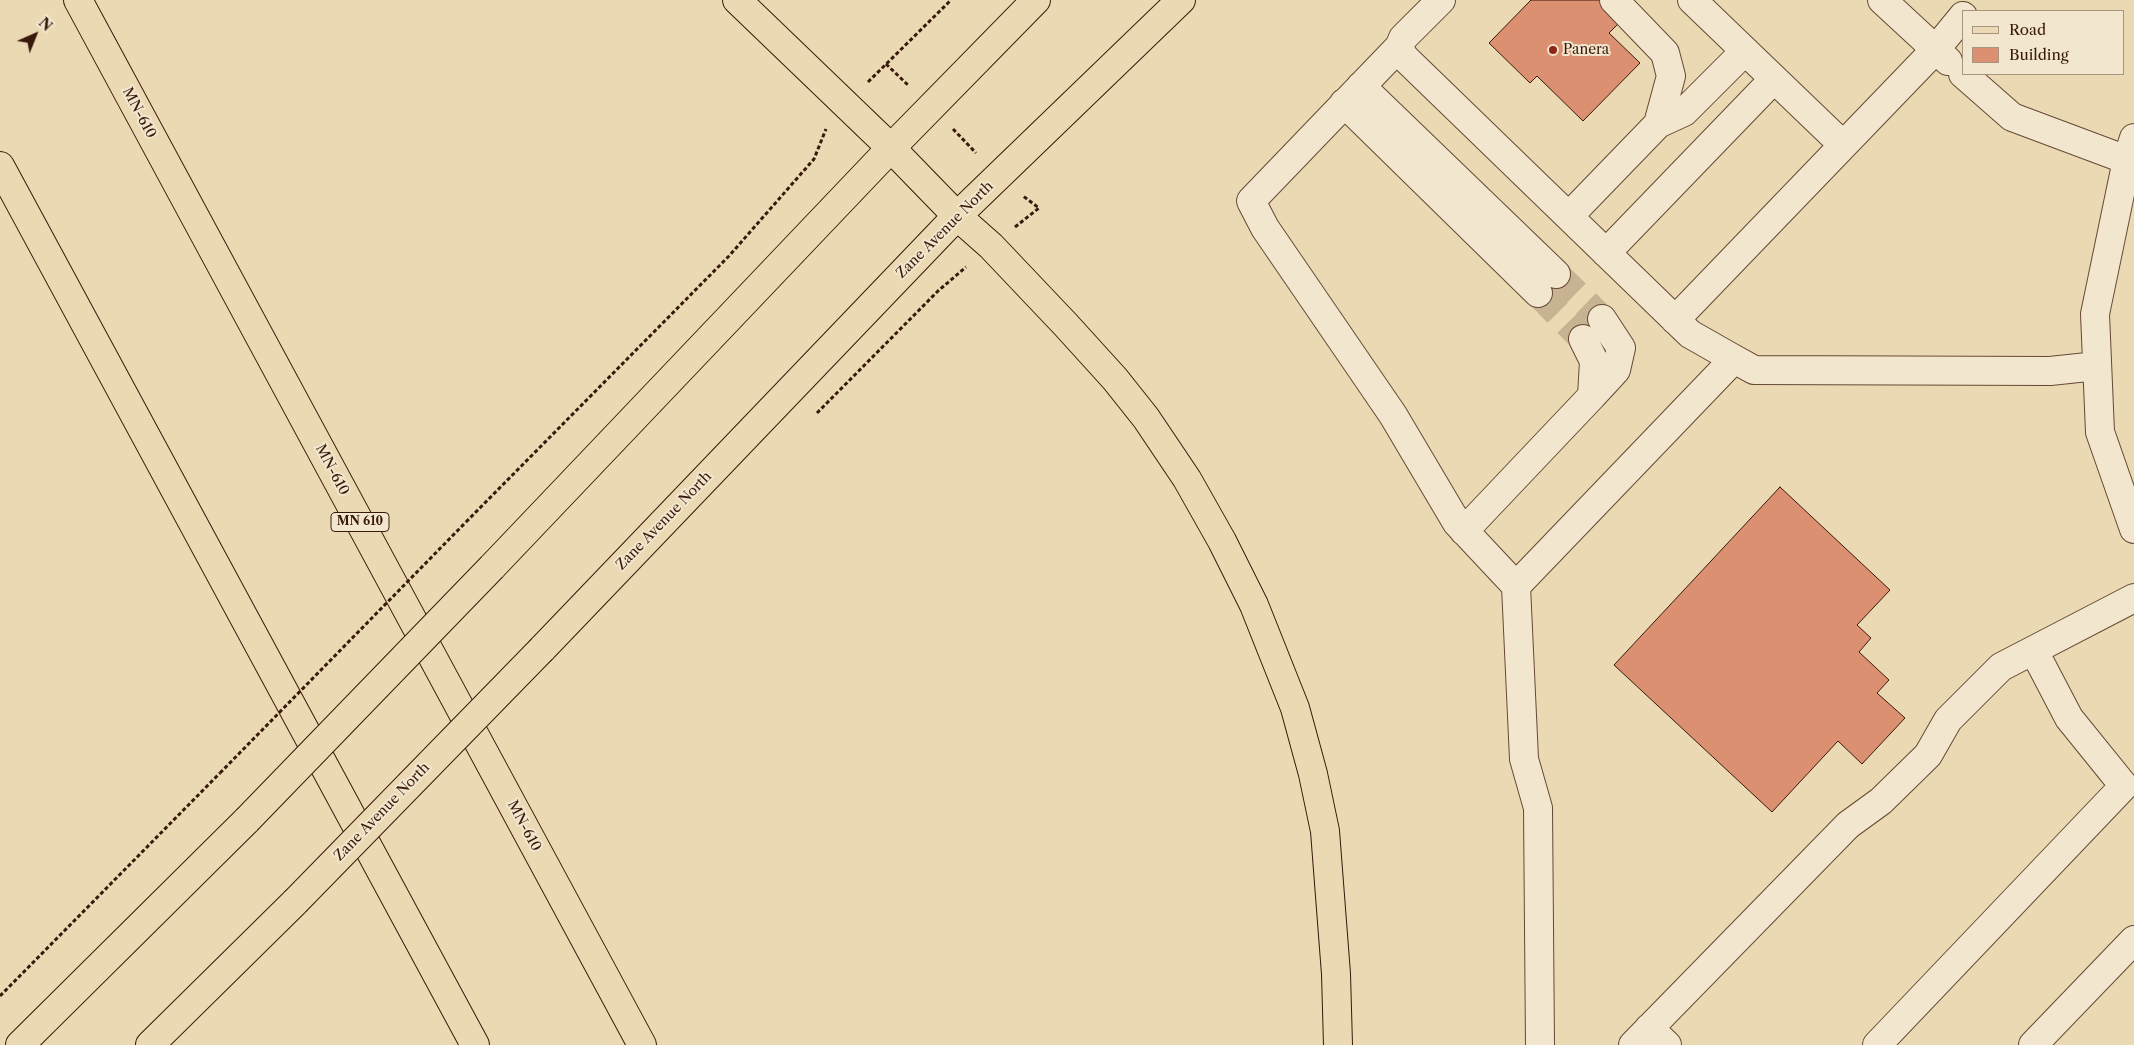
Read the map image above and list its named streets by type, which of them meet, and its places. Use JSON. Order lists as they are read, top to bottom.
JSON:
{
  "streets": {
    "main road": ["MN-610", "Zane Avenue North", "MN 610"]
  },
  "places": ["Panera"],
  "legend": ["Road", "Building"],
  "north": "top right"
}
